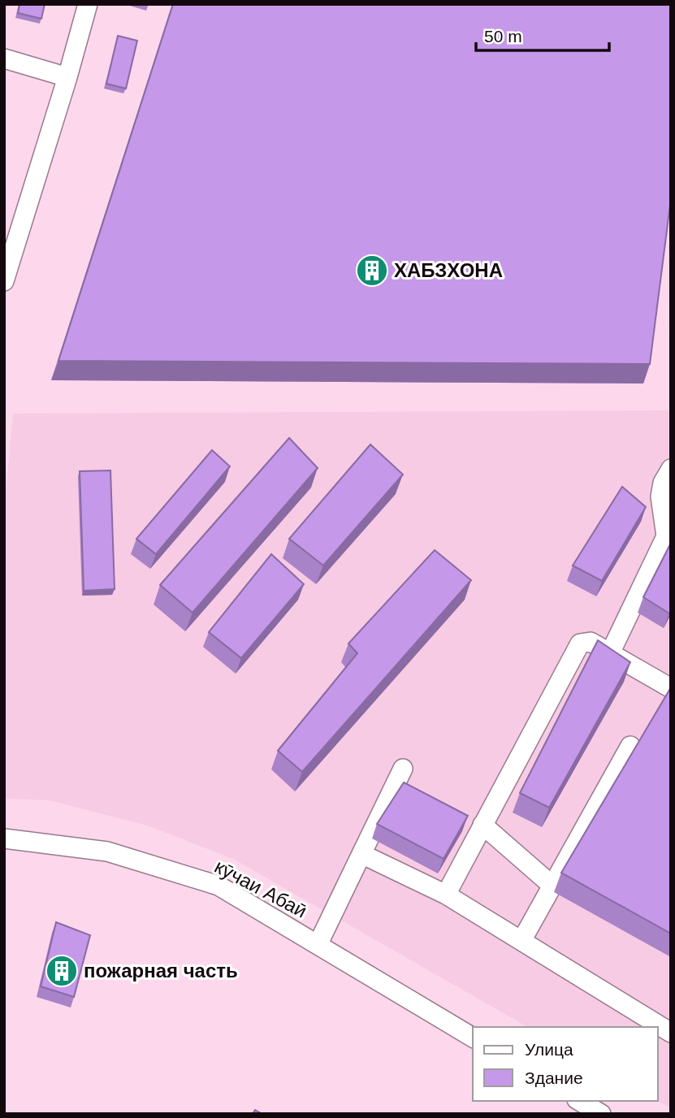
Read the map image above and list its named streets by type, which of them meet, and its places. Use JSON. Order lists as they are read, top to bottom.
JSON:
{
  "streets": {
    "street": ["кӯчаи Абаӣ"]
  },
  "places": {
    "building": ["ХАБЗХОНА", "пожарная часть"]
  },
  "legend": ["Улица", "Здание"],
  "scale_bar": "50 m"
}
